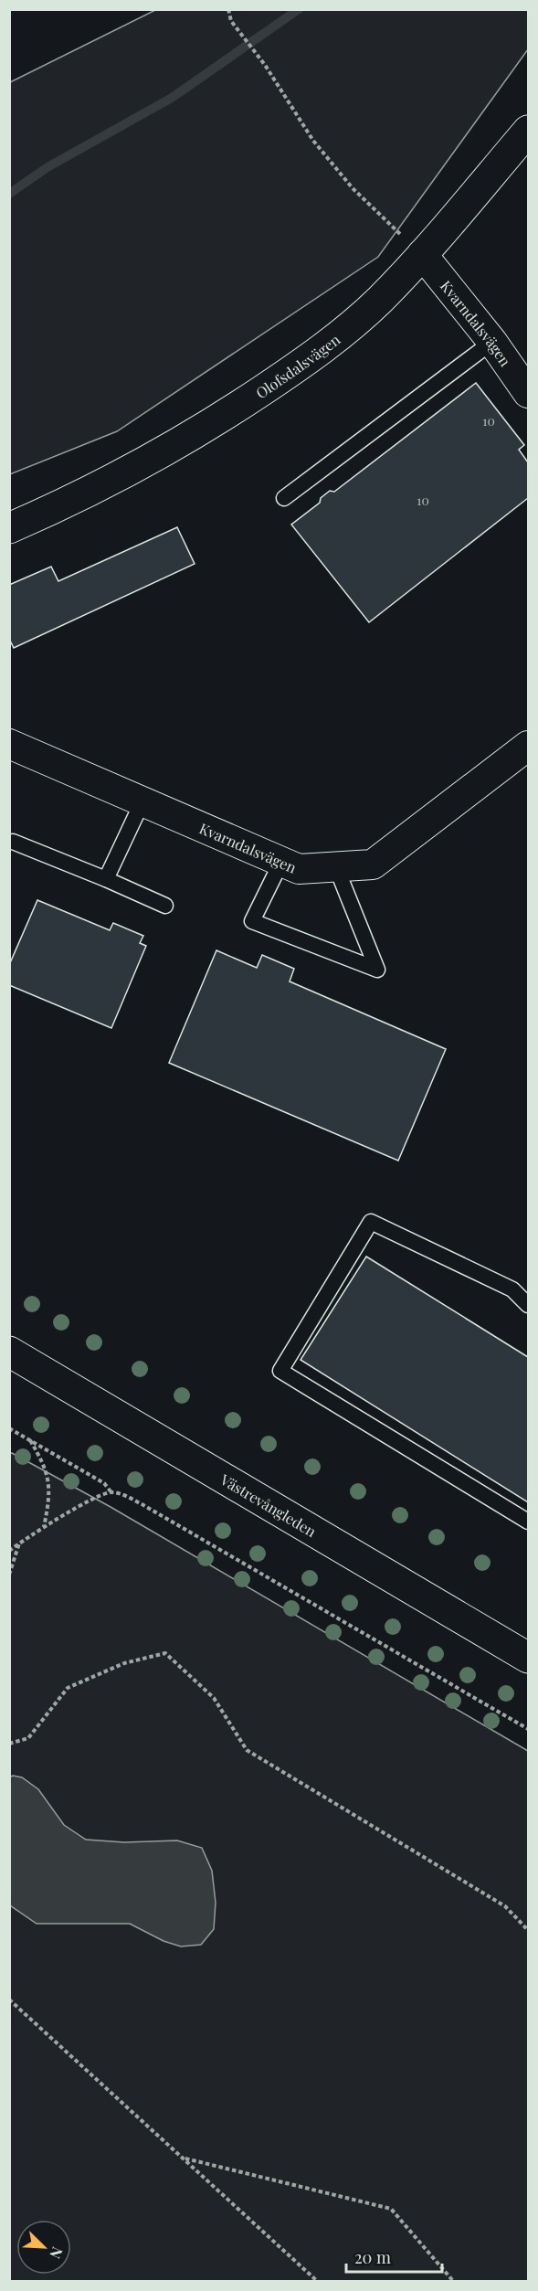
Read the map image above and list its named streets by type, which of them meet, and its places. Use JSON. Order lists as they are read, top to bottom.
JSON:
{
  "streets": {
    "street": ["Kvarndalsvägen", "Olofsdalsvägen", "Västrevångleden"]
  },
  "crossings": [
    ["Kvarndalsvägen", "Olofsdalsvägen"]
  ],
  "house_numbers": ["10", "10"],
  "scale_bar": "20 m",
  "north": "bottom right"
}
